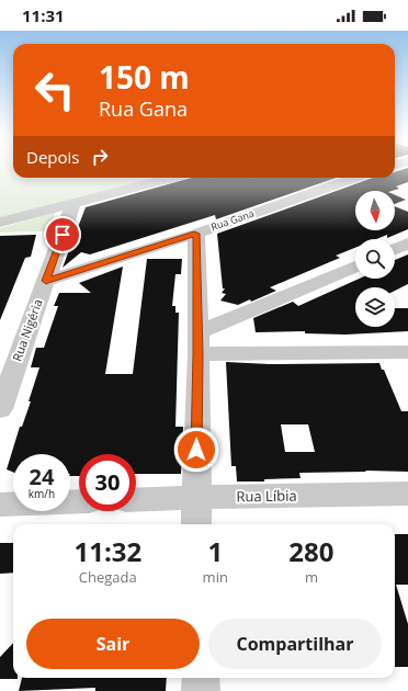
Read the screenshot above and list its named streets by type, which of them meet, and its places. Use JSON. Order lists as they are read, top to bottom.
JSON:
{
  "streets": {
    "street": ["Rua Gana", "Rua Nigéria", "Rua Líbia"]
  },
  "crossings": [
    ["Rua Gana", "Rua Nigéria"]
  ],
  "north": "bottom",
  "page": {
    "status": "11:31",
    "turn": ["150 m", "Rua Gana"],
    "then": "Depois",
    "speed": "24 km/h",
    "limit": "30",
    "eta": [
      "11:32",
      "Chegada",
      "1",
      "min",
      "280",
      "m"
    ],
    "buttons": ["Sair", "Compartilhar"]
  }
}
